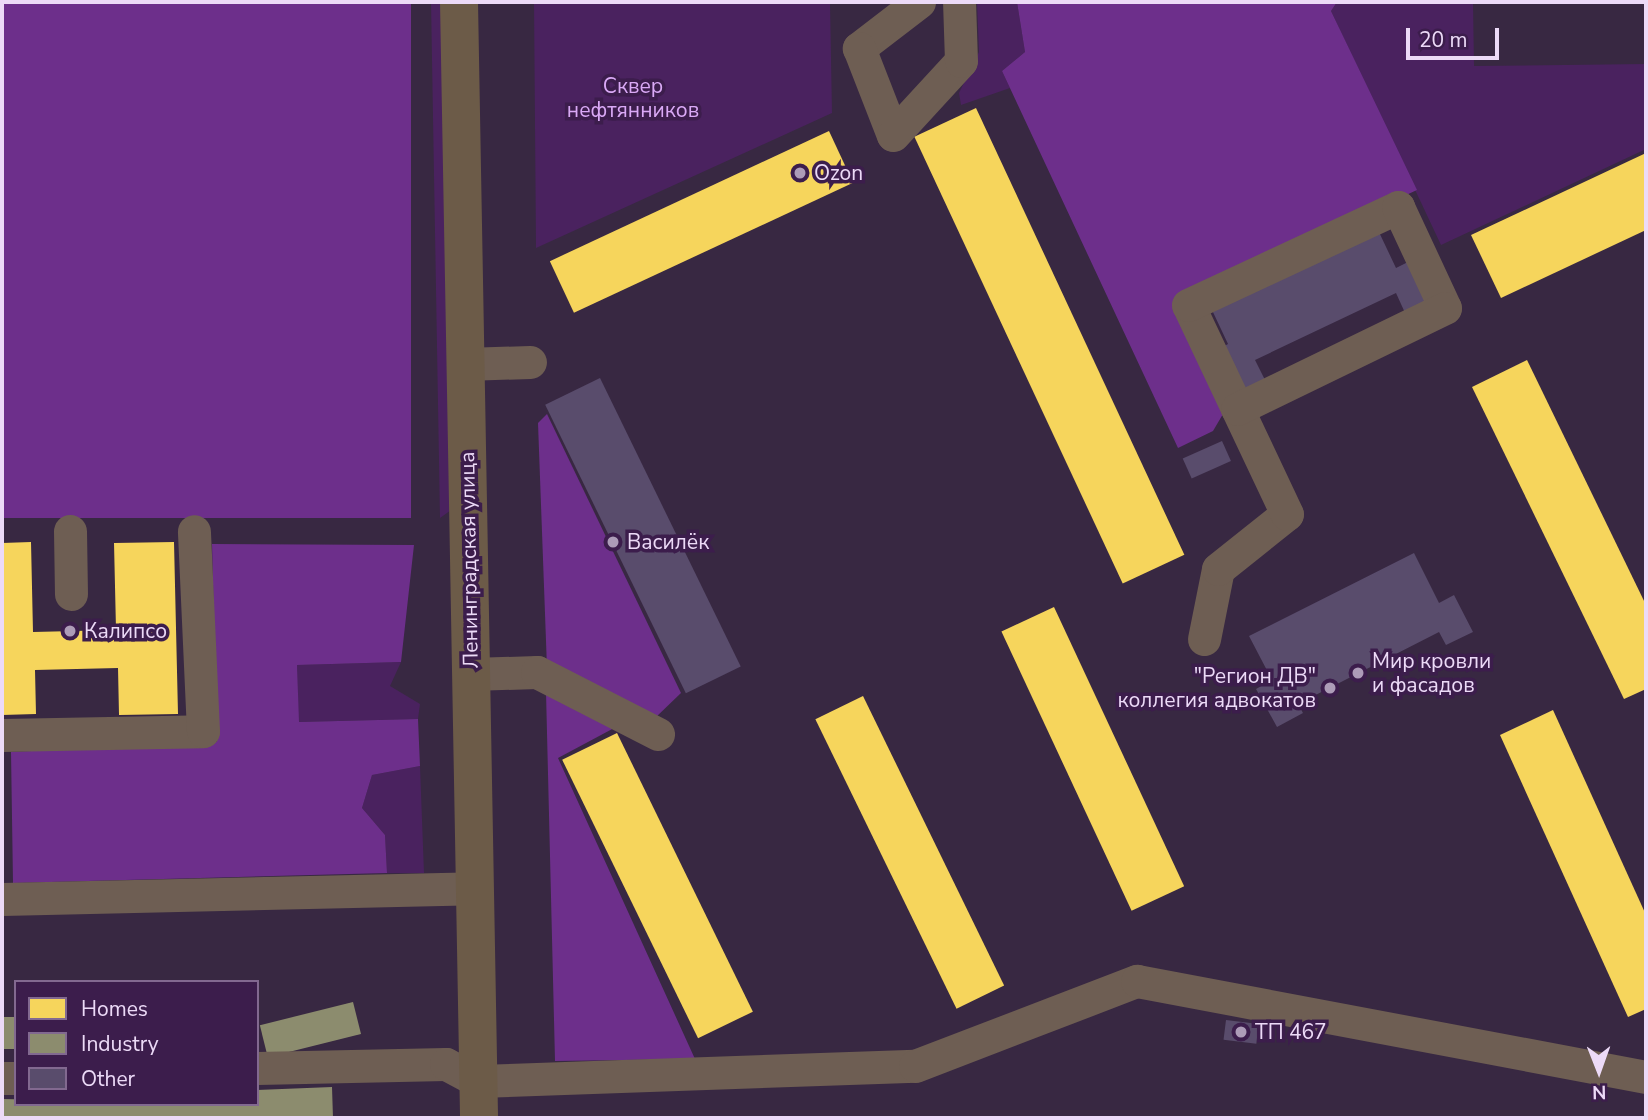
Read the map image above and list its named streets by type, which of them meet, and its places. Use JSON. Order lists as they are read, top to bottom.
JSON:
{
  "streets": {
    "main road": ["Ленинградская улица"]
  },
  "parks": ["Сквер нефтянников"],
  "places": [
    "Ozon",
    "Василёк",
    "Калипсо",
    "Мир кровли и фасадов",
    "\"Регион ДВ\" коллегия адвокатов",
    "ТП 467"
  ],
  "legend": ["Homes", "Industry", "Other"],
  "scale_bar": "20 m",
  "north": "bottom"
}
